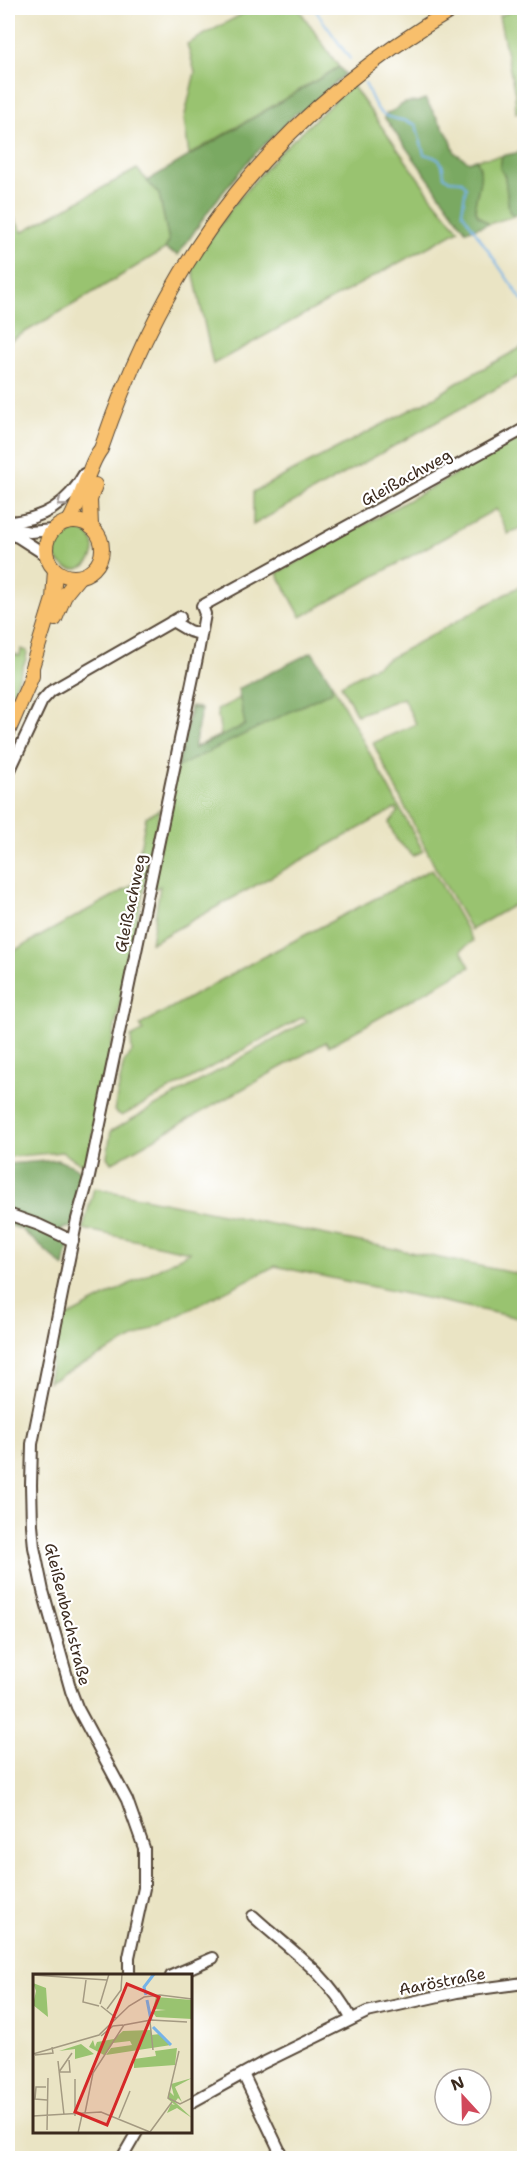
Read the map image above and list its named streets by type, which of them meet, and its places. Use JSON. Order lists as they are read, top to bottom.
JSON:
{
  "streets": {
    "street": ["Gleißachweg", "Gleißenbachstraße", "Aaröstraße"]
  },
  "crossings": [
    ["Gleißachweg", "Gleißenbachstraße"]
  ],
  "north": "top"
}
